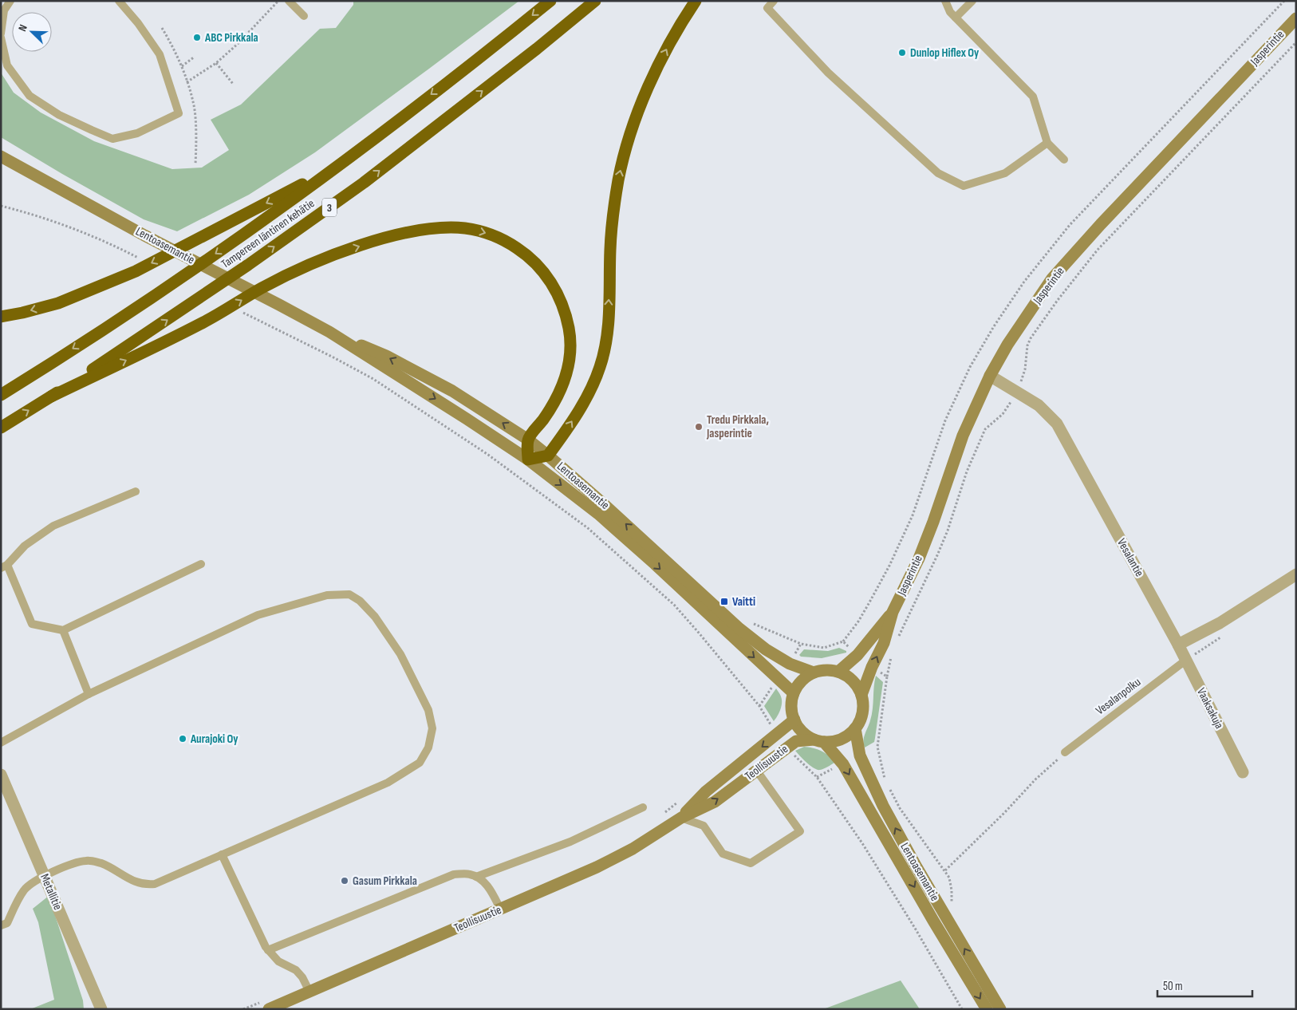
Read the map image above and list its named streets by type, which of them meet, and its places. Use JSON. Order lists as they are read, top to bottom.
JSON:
{
  "streets": {
    "highway": ["3", "Tampereen läntinen kehätie"],
    "main road": ["Jasperintie", "Lentoasemantie", "Teollisuustie"],
    "street": ["Vesalantie", "Vaaksakuja", "Metallitie"],
    "lane": ["Vesalanpolku"]
  },
  "crossings": [
    ["Jasperintie", "Lentoasemantie"],
    ["Jasperintie", "Vesalantie"],
    ["Jasperintie", "Teollisuustie"],
    ["Lentoasemantie", "Teollisuustie"],
    ["Vesalantie", "Vaaksakuja"],
    ["Vesalanpolku", "Vaaksakuja"]
  ],
  "places": {
    "other": [
      "ABC Pirkkala",
      "Dunlop Hiflex Oy",
      "Tredu Pirkkala, Jasperintie",
      "Aurajoki Oy",
      "Gasum Pirkkala"
    ],
    "transit": ["Vaitti"]
  },
  "scale_bar": "50 m",
  "north": "top left"
}
